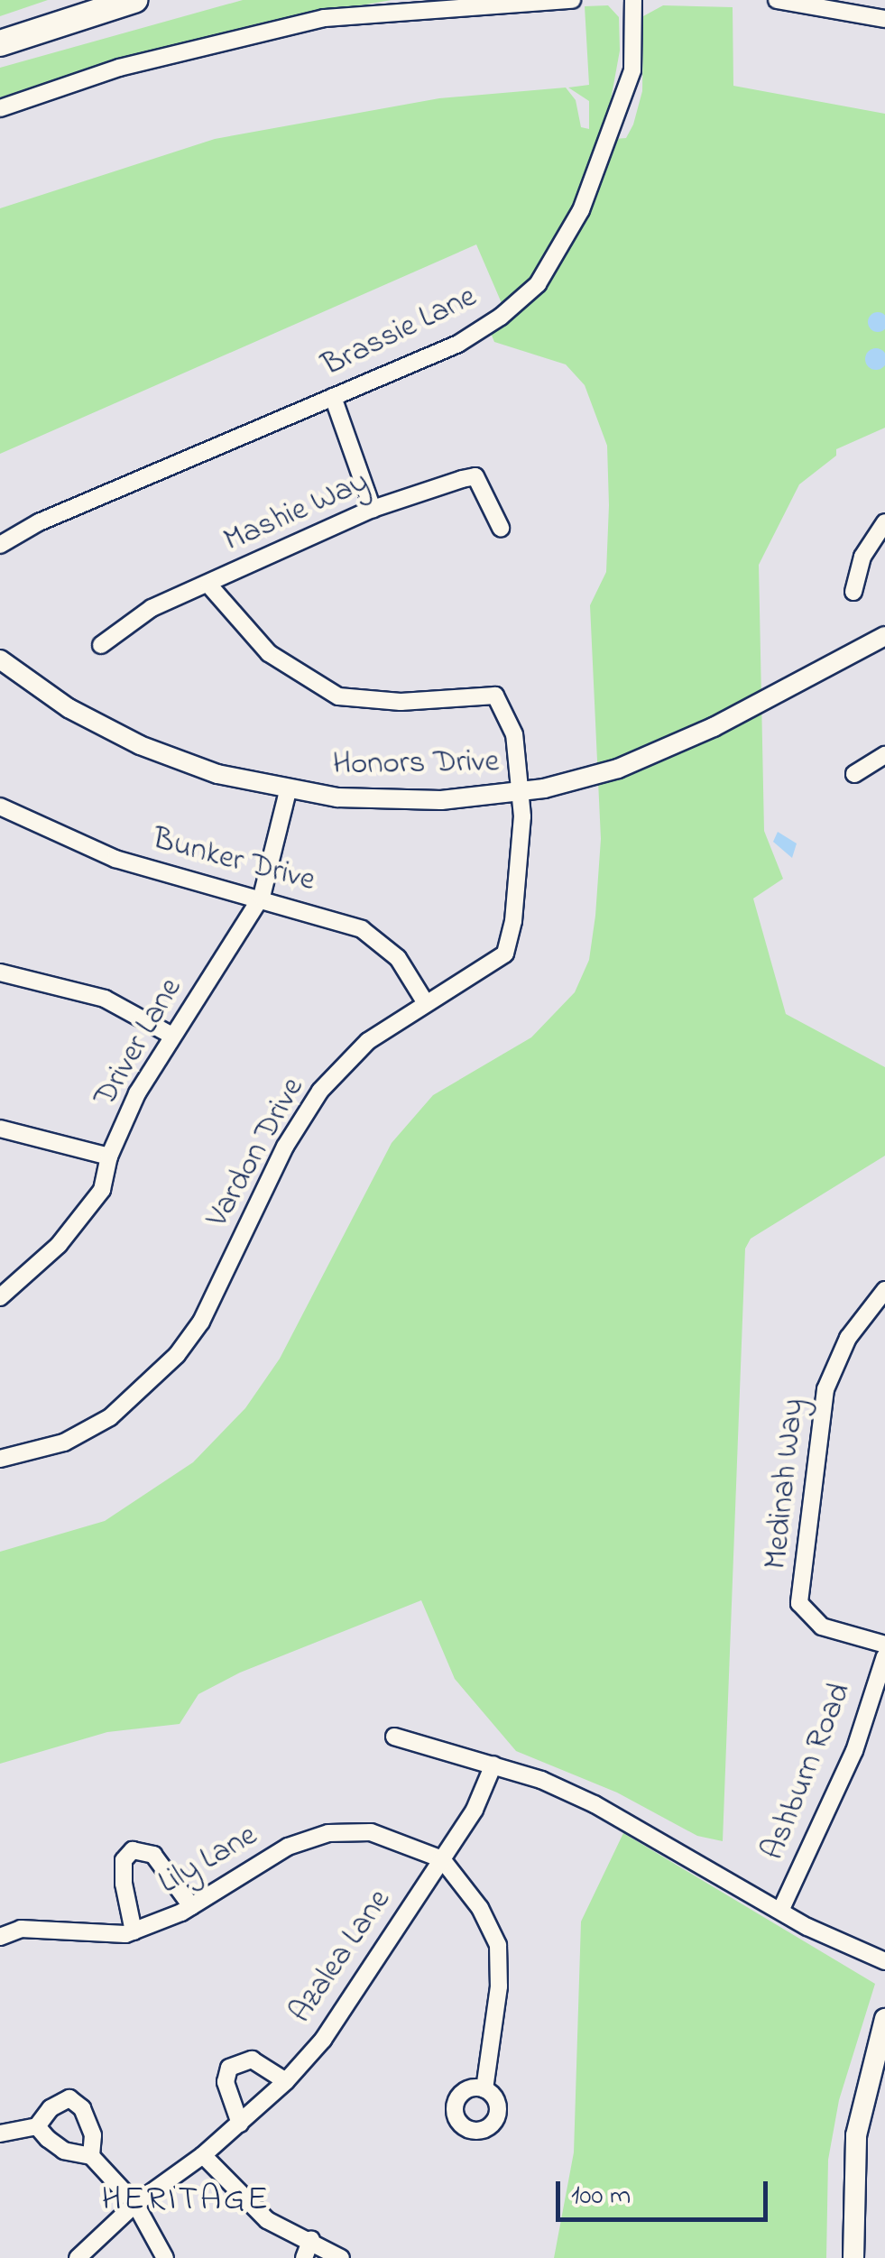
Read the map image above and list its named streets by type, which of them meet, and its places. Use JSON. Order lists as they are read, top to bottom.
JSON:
{
  "streets": {
    "street": [
      "Brassie Lane",
      "Mashie Way",
      "Honors Drive",
      "Bunker Drive",
      "Driver Lane",
      "Vardon Drive",
      "Medinah Way",
      "Ashburn Road",
      "Lily Lane",
      "Azalea Lane"
    ]
  },
  "crossings": [
    ["Mashie Way", "Vardon Drive"],
    ["Honors Drive", "Driver Lane"],
    ["Honors Drive", "Vardon Drive"],
    ["Bunker Drive", "Driver Lane"],
    ["Bunker Drive", "Vardon Drive"],
    ["Lily Lane", "Azalea Lane"]
  ],
  "districts": ["HERITAGE"],
  "scale_bar": "100 m"
}
